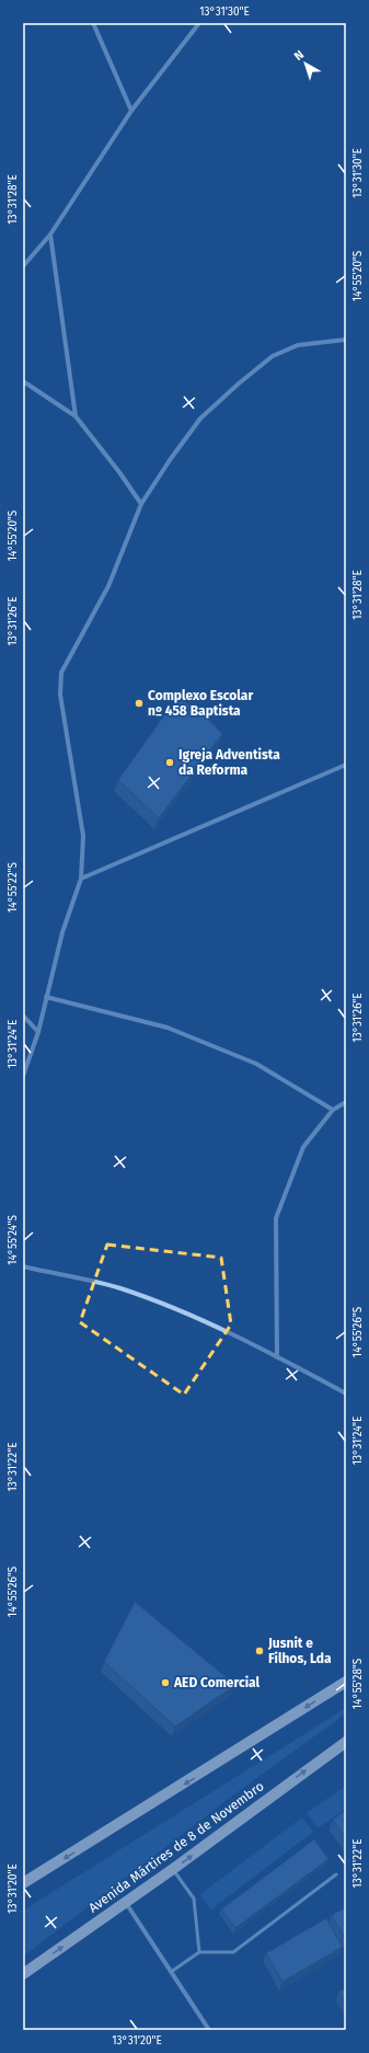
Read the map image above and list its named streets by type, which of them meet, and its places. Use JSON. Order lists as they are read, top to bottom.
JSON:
{
  "streets": {
    "main road": ["Avenida Mártires de 8 de Novembro"]
  },
  "places": [
    "Complexo Escolar nº 458 Baptista",
    "Igreja Adventista da Reforma",
    "Jusnit e Filhos, Lda",
    "AED Comercial"
  ],
  "north": "top left",
  "coordinates": [
    "13°31'30\"E",
    "13°31'28\"E",
    "14°55'20\"S",
    "13°31'26\"E",
    "14°55'22\"S",
    "13°31'24\"E",
    "14°55'24\"S",
    "14°55'26\"S",
    "13°31'22\"E",
    "14°55'28\"S",
    "13°31'20\"E"
  ]
}
